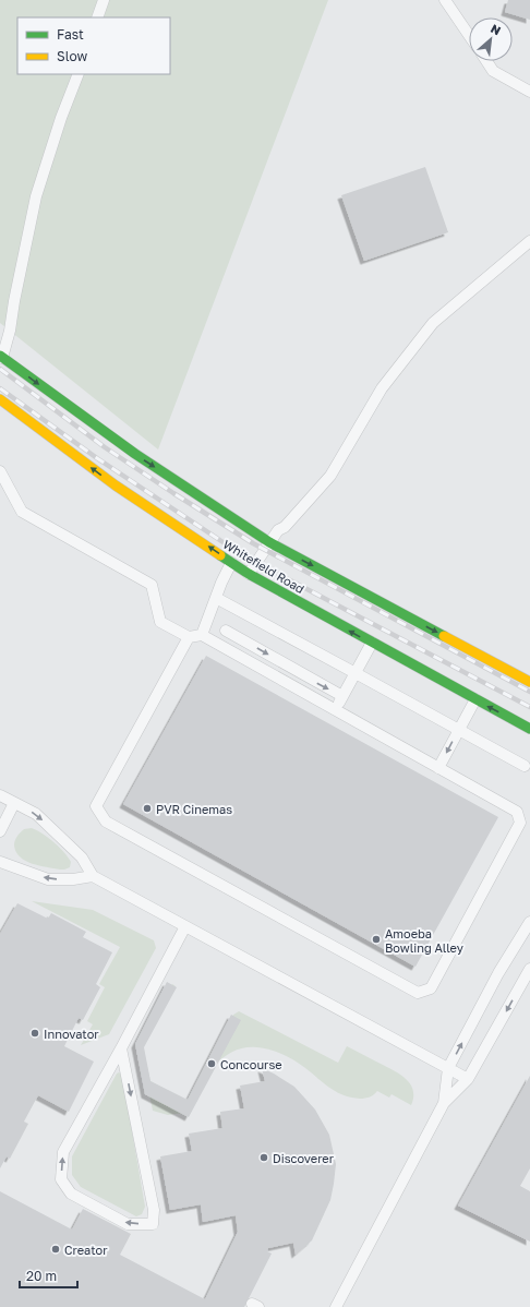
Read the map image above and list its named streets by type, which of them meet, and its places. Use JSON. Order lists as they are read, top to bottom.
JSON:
{
  "streets": {
    "main road": ["Whitefield Road"]
  },
  "places": [
    "PVR Cinemas",
    "Amoeba Bowling Alley",
    "Innovator",
    "Concourse",
    "Discoverer",
    "Creator"
  ],
  "legend": ["Fast", "Slow"],
  "scale_bar": "20 m",
  "north": "top right"
}
